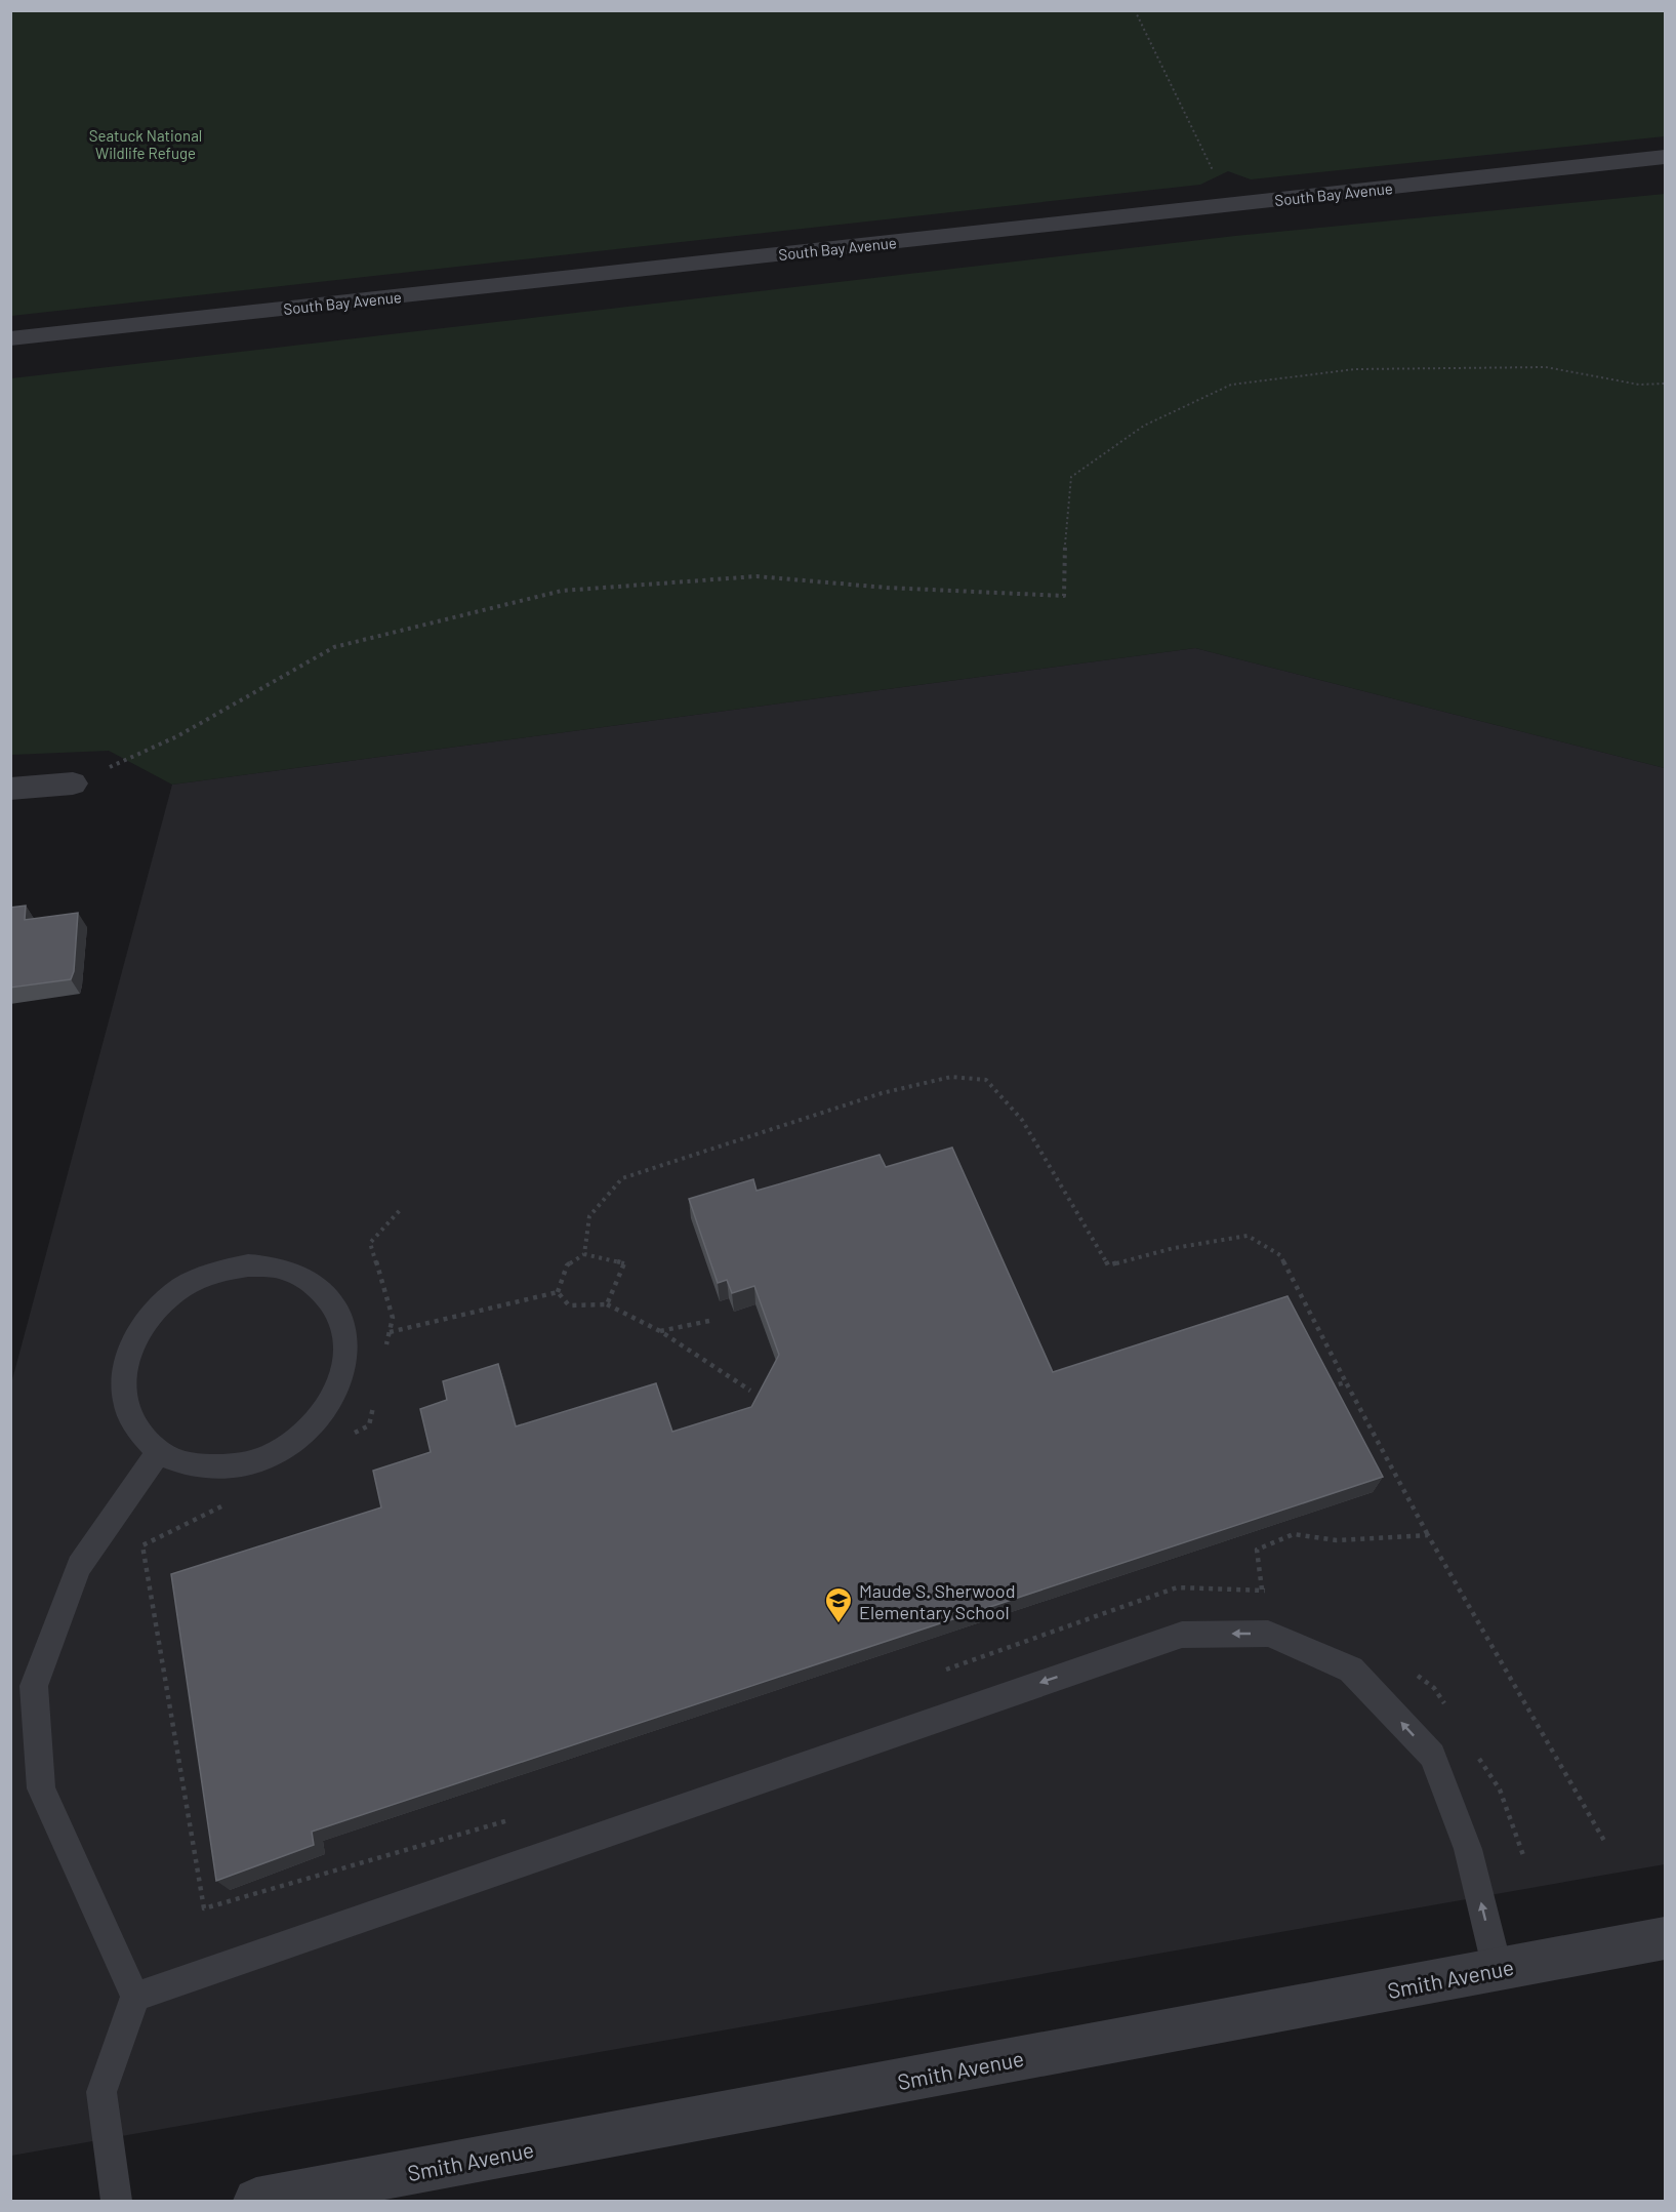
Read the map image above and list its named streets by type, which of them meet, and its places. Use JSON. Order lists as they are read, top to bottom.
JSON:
{
  "streets": {
    "street": ["South Bay Avenue", "Smith Avenue"]
  },
  "parks": ["Seatuck National Wildlife Refuge"],
  "places": {
    "school or university": ["Maude S. Sherwood Elementary School"]
  }
}
